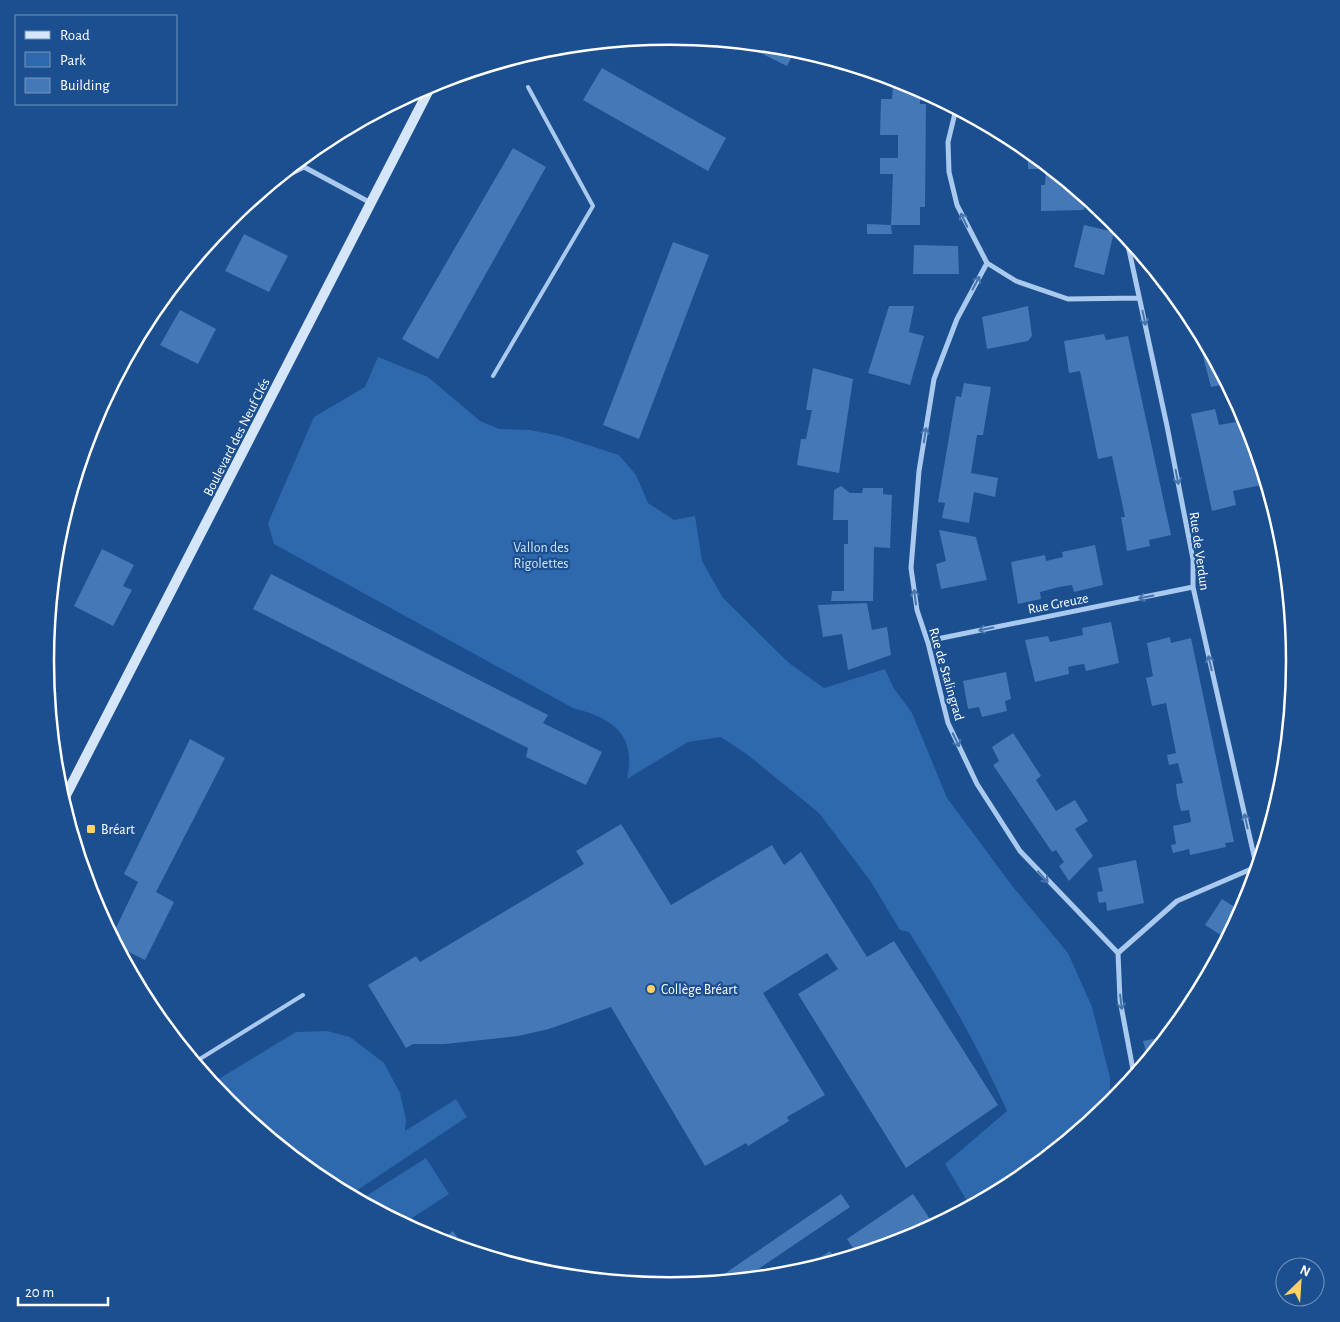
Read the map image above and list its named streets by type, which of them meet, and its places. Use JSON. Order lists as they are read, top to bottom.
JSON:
{
  "streets": {
    "main road": ["Boulevard des Neuf Clés"],
    "street": ["Rue de Verdun", "Rue Greuze", "Rue de Stalingrad"]
  },
  "crossings": [
    ["Rue de Verdun", "Rue Greuze"],
    ["Rue Greuze", "Rue de Stalingrad"]
  ],
  "one_way": ["Rue Greuze"],
  "parks": ["Vallon des Rigolettes"],
  "places": {
    "transit": ["Bréart"],
    "other": ["Collège Bréart"]
  },
  "legend": ["Road", "Park", "Building"],
  "scale_bar": "20 m",
  "north": "top right"
}
